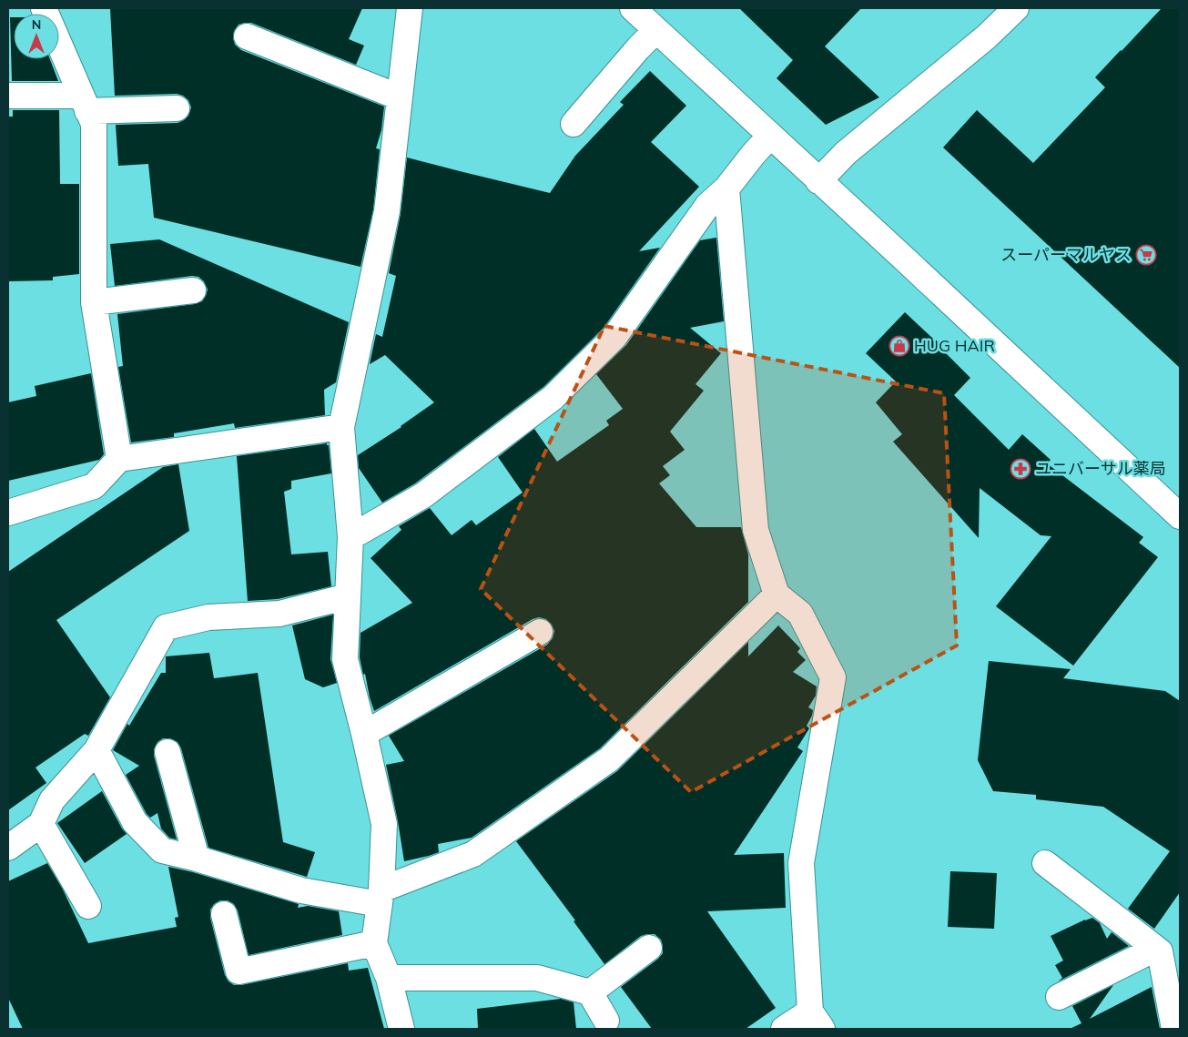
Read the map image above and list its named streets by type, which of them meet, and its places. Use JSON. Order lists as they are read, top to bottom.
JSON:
{
  "places": {
    "supermarket": ["スーパーマルヤス"],
    "shop": ["HUG HAIR"],
    "pharmacy": ["ユニバーサル薬局"]
  },
  "north": "top"
}
